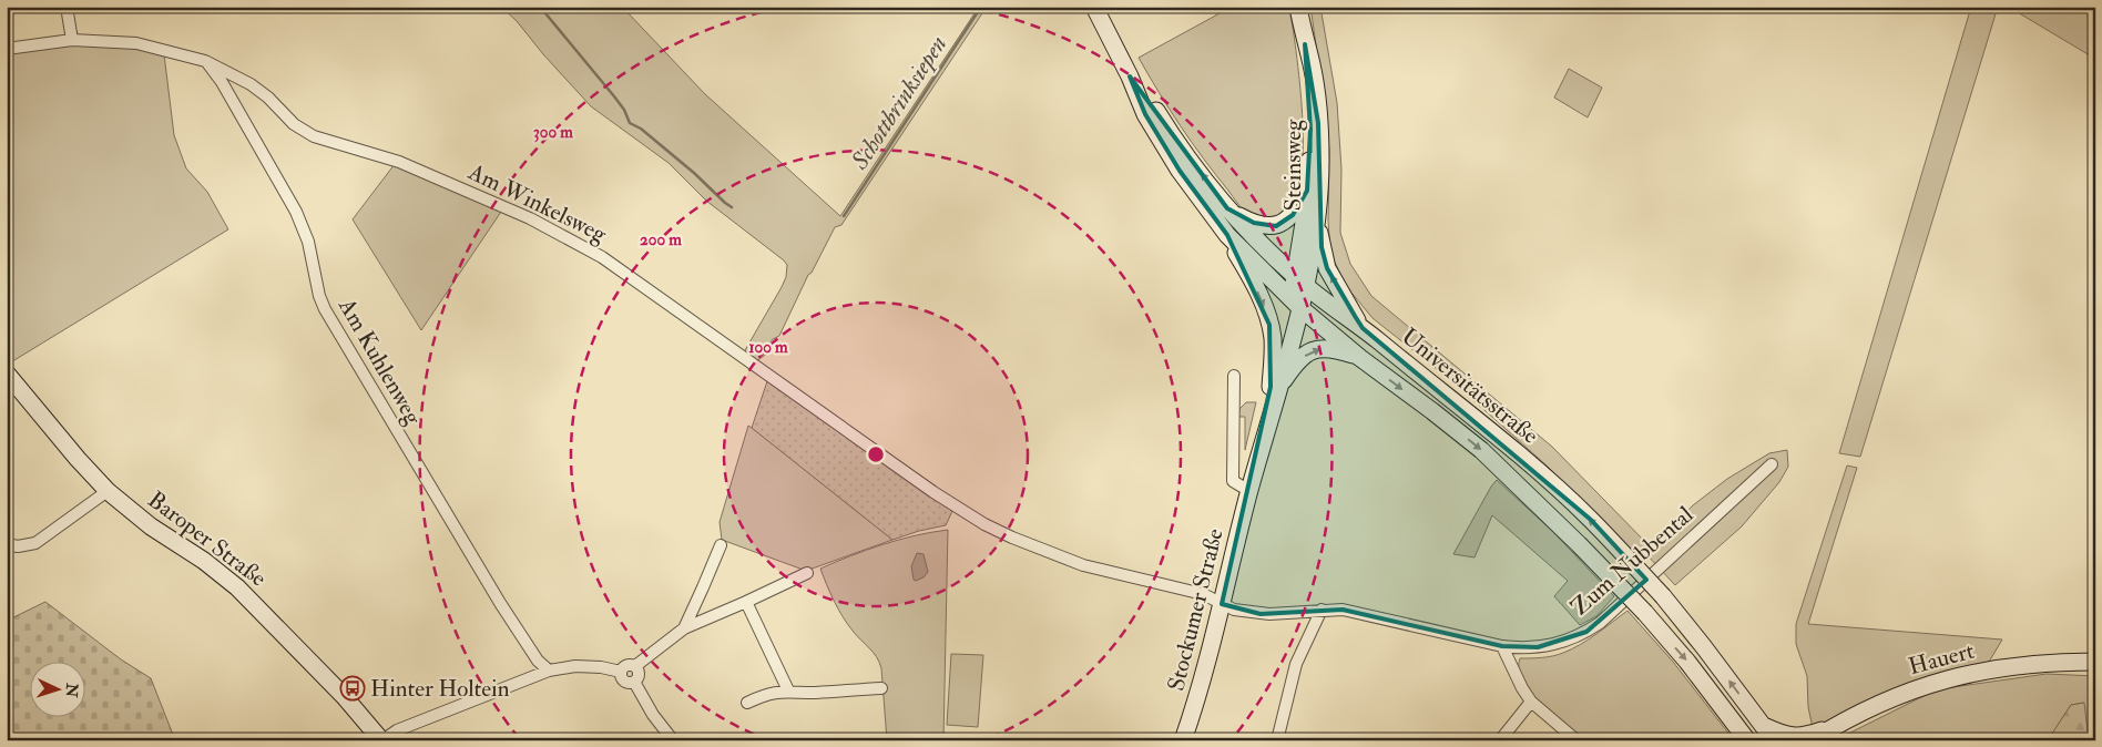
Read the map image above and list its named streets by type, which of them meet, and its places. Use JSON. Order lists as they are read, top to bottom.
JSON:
{
  "streets": {
    "main road": [
      "Steinsweg",
      "Universitätsstraße",
      "Baroper Straße",
      "Stockumer Straße",
      "Hauert"
    ],
    "street": ["Am Winkelsweg", "Am Kuhlenweg", "Zum Nubbental"]
  },
  "crossings": [
    ["Steinsweg", "Universitätsstraße"],
    ["Steinsweg", "Stockumer Straße"],
    ["Am Winkelsweg", "Am Kuhlenweg"],
    ["Am Winkelsweg", "Zum Nubbental"],
    ["Am Winkelsweg", "Stockumer Straße"],
    ["Universitätsstraße", "Stockumer Straße"],
    ["Zum Nubbental", "Stockumer Straße"]
  ],
  "water": ["Schottbrinksiepen"],
  "places": {
    "bus stop": ["Hinter Holtein"]
  },
  "north": "right",
  "rings": ["300 m", "200 m", "100 m"]
}
